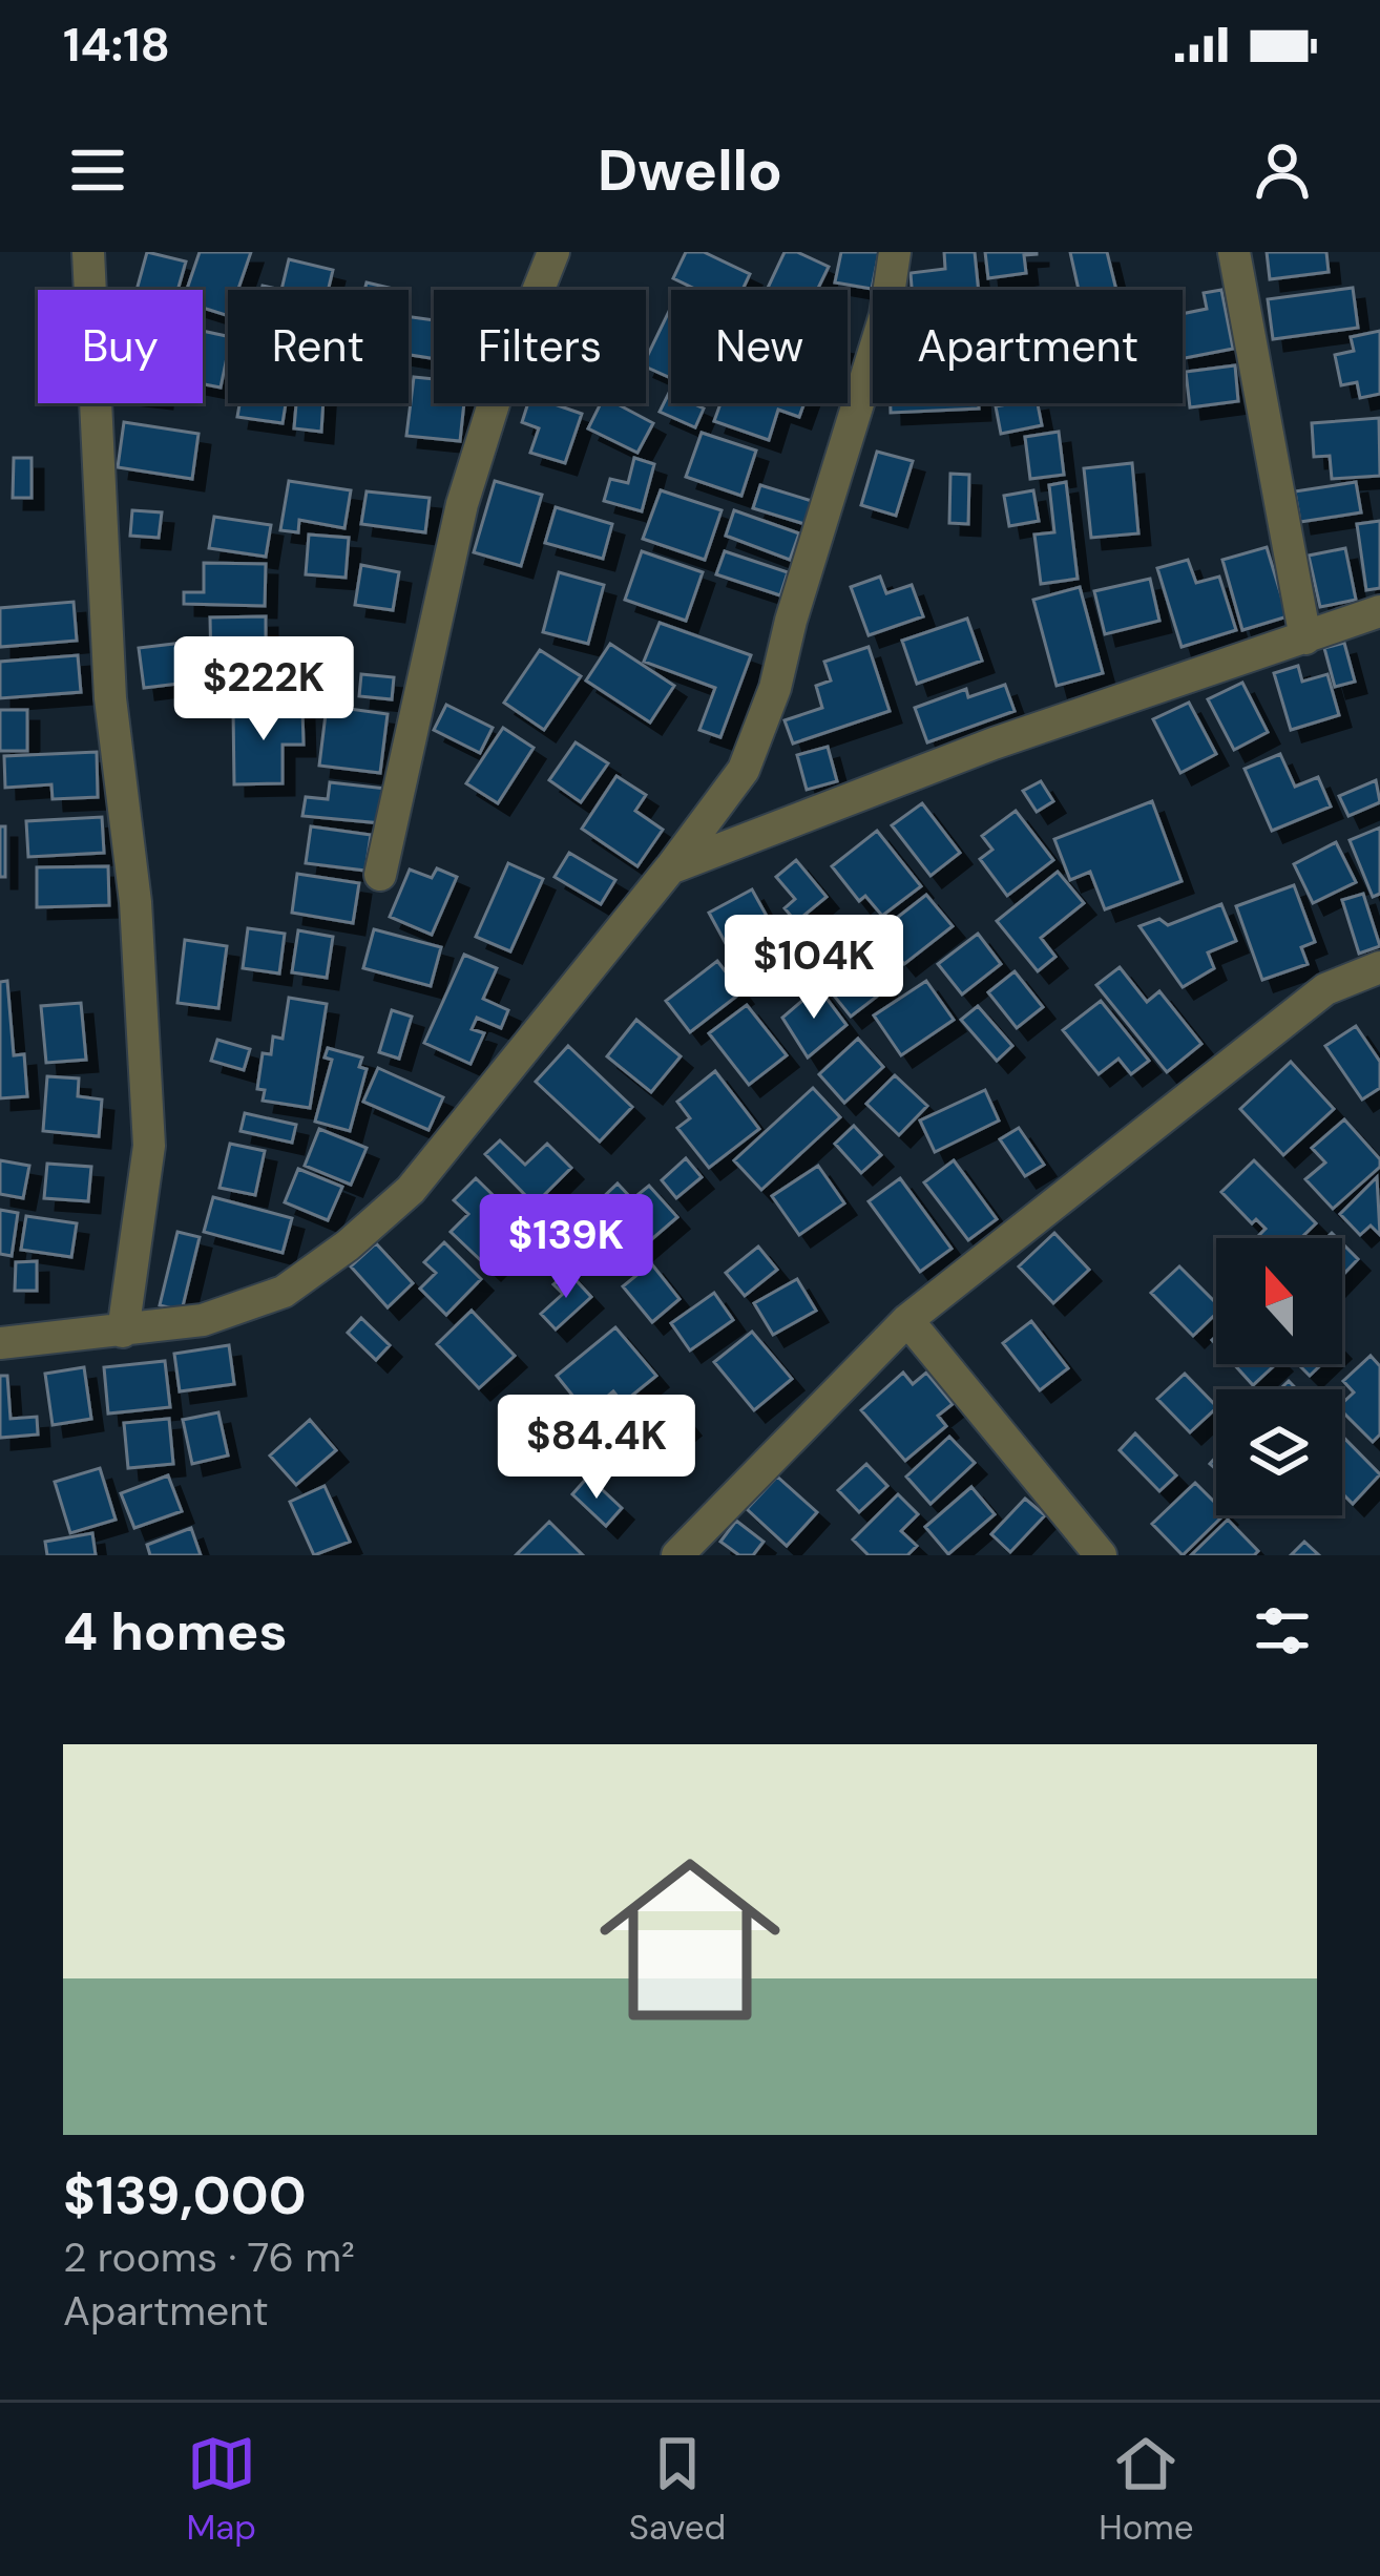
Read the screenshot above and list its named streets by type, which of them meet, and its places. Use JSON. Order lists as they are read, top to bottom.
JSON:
{
  "north": "top",
  "page": {
    "status": "14:18",
    "header": "Dwello",
    "chip": [
      "Buy",
      "Rent",
      "Filters",
      "New",
      "Apartment"
    ],
    "price": [
      "$222K",
      "$104K",
      "$139K",
      "$84.4K"
    ],
    "heading": "4 homes",
    "list": [
      {
        "name": "$139,000",
        "note": "2 rooms · 76 m² · Apartment"
      }
    ],
    "tabs": ["Map", "Saved", "Home"]
  }
}
